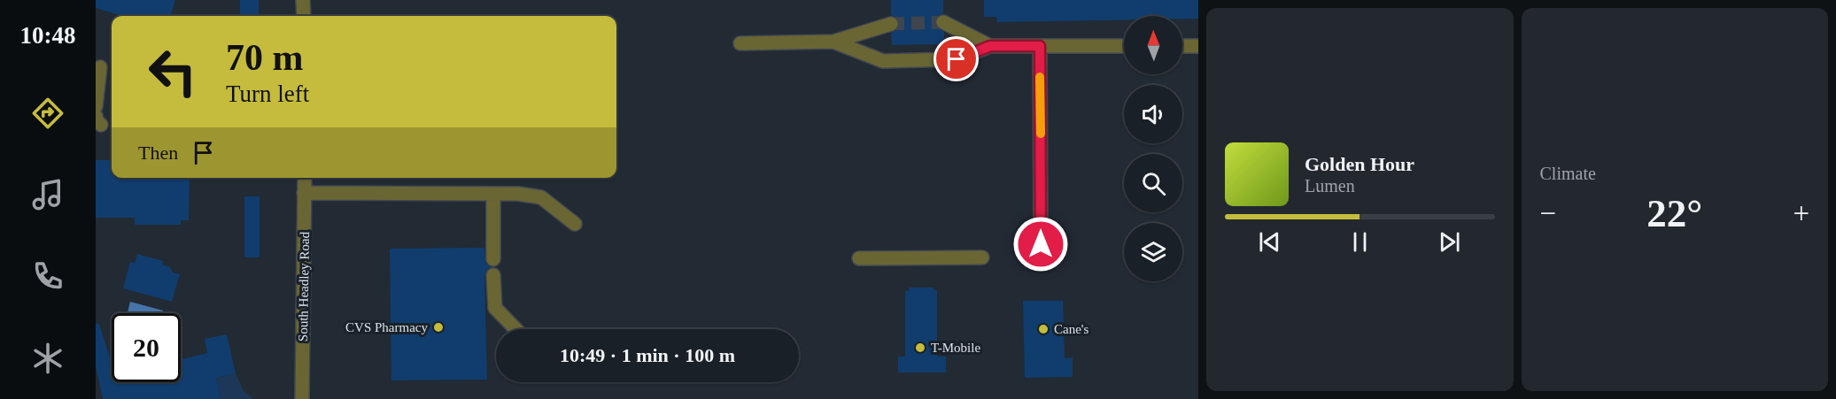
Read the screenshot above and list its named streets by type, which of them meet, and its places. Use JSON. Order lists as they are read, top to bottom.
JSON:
{
  "streets": {
    "street": ["South Headley Road"]
  },
  "places": ["CVS Pharmacy", "Cane's", "T-Mobile"],
  "north": "top",
  "page": {
    "tabs": "10:48",
    "tile": "Climate",
    "turn": ["70 m", "Turn left"],
    "then": "Then",
    "song": ["Golden Hour", "Lumen"],
    "heat": ["−", "22°", "+"],
    "limit": "20",
    "trip": "10:49 · 1 min · 100 m"
  }
}
